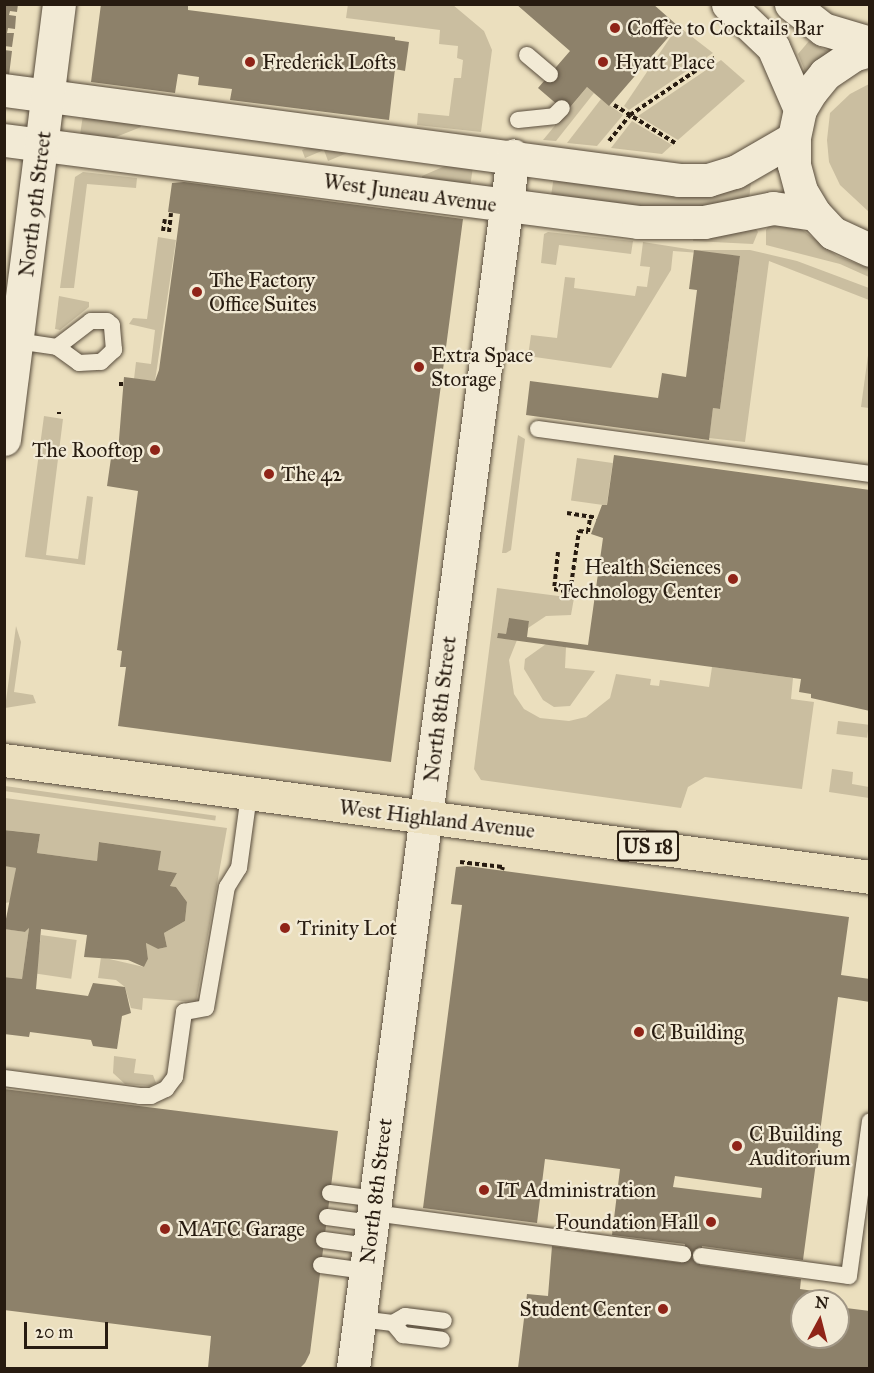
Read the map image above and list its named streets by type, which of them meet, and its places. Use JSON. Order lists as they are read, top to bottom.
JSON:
{
  "streets": {
    "main road": ["West Highland Avenue", "US 18"],
    "street": ["West Juneau Avenue", "North 9th Street", "North 8th Street"]
  },
  "crossings": [
    ["West Juneau Avenue", "North 9th Street"],
    ["West Juneau Avenue", "North 8th Street"],
    ["North 8th Street", "West Highland Avenue"]
  ],
  "places": [
    "Coffee to Cocktails Bar",
    "Frederick Lofts",
    "Hyatt Place",
    "The Factory Office Suites",
    "Extra Space Storage",
    "The Rooftop",
    "The 42",
    "Health Sciences Technology Center",
    "Trinity Lot",
    "C Building",
    "C Building Auditorium",
    "IT Administration",
    "Foundation Hall",
    "MATC Garage",
    "Student Center"
  ],
  "scale_bar": "20 m",
  "north": "top"
}
